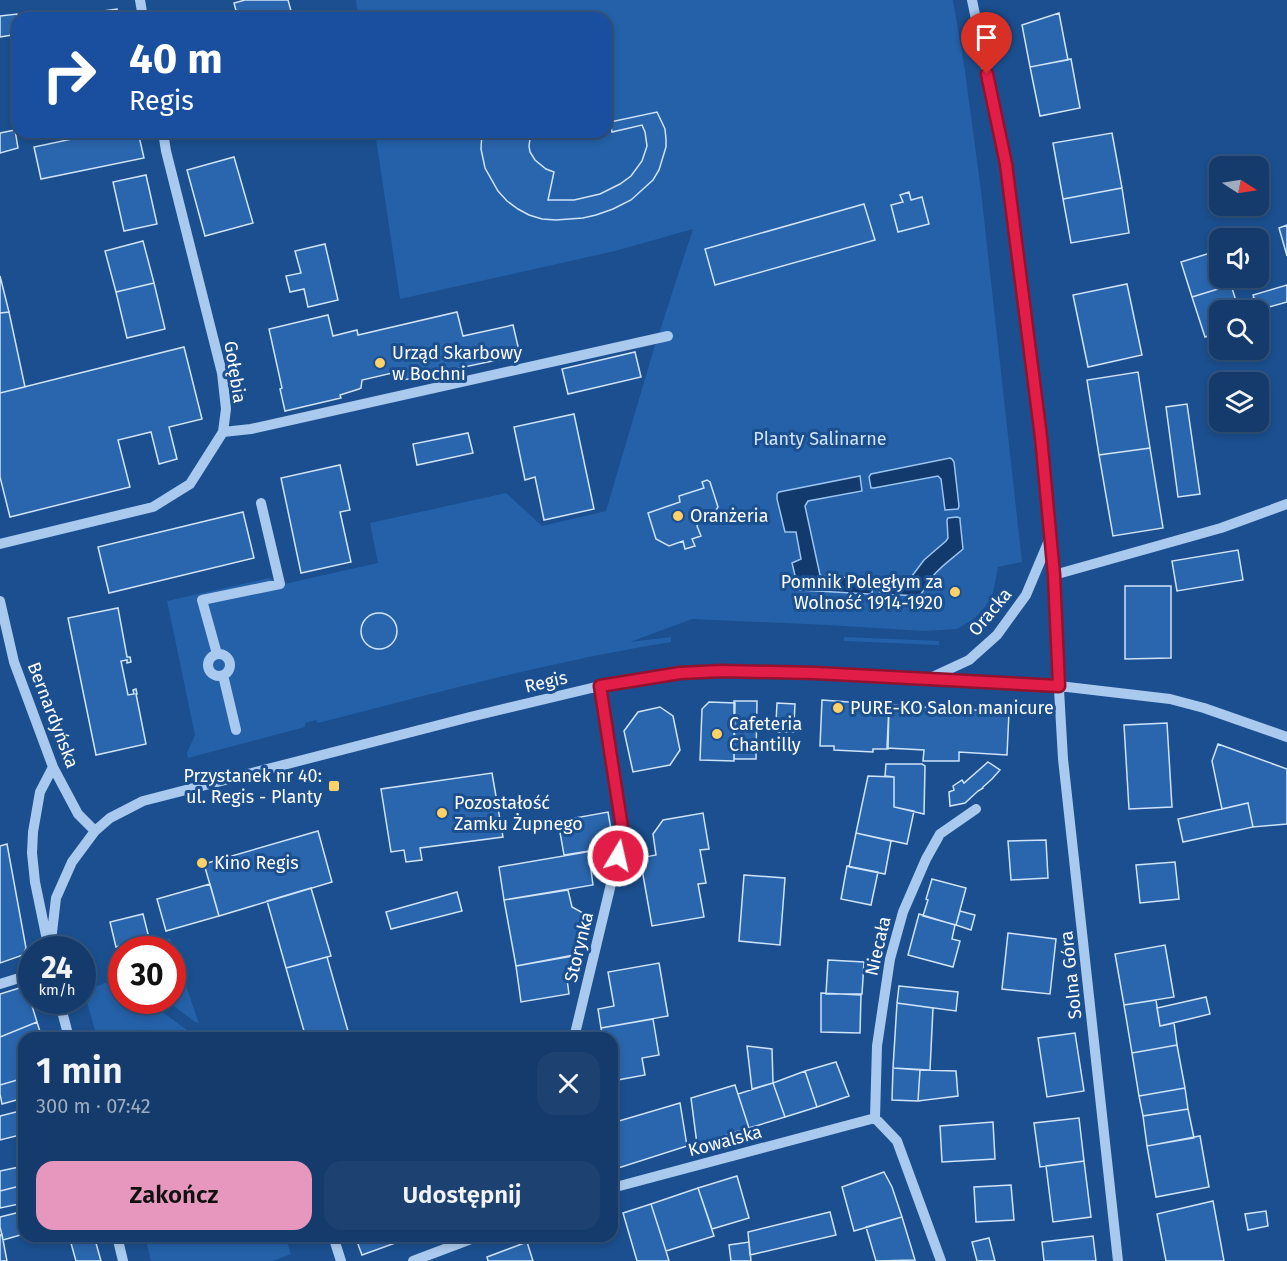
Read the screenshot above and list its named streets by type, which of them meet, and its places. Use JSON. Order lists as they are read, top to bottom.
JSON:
{
  "streets": {
    "street": [
      "Gołębia",
      "Oracka",
      "Regis",
      "Bernardyńska",
      "Niecała",
      "Storynka",
      "Solna Góra",
      "Kowalska"
    ]
  },
  "crossings": [
    ["Oracka", "Regis"],
    ["Oracka", "Solna Góra"],
    ["Regis", "Bernardyńska"],
    ["Regis", "Storynka"],
    ["Regis", "Solna Góra"],
    ["Niecała", "Kowalska"]
  ],
  "parks": ["Planty Salinarne"],
  "places": {
    "other": [
      "Urząd Skarbowy w Bochni",
      "Oranżeria",
      "Pomnik Poległym za Wolność 1914-1920",
      "PURE-KO Salon manicure",
      "Cafeteria Chantilly",
      "Pozostałość Zamku Żupnego",
      "Kino Regis"
    ],
    "transit": ["Przystanek nr 40: ul. Regis - Planty"]
  },
  "north": "right",
  "page": {
    "turn": ["40 m", "Regis"],
    "speed": "24 km/h",
    "limit": "30",
    "heading": ["1 min", "300 m · 07:42"],
    "buttons": ["Zakończ", "Udostępnij"]
  }
}
